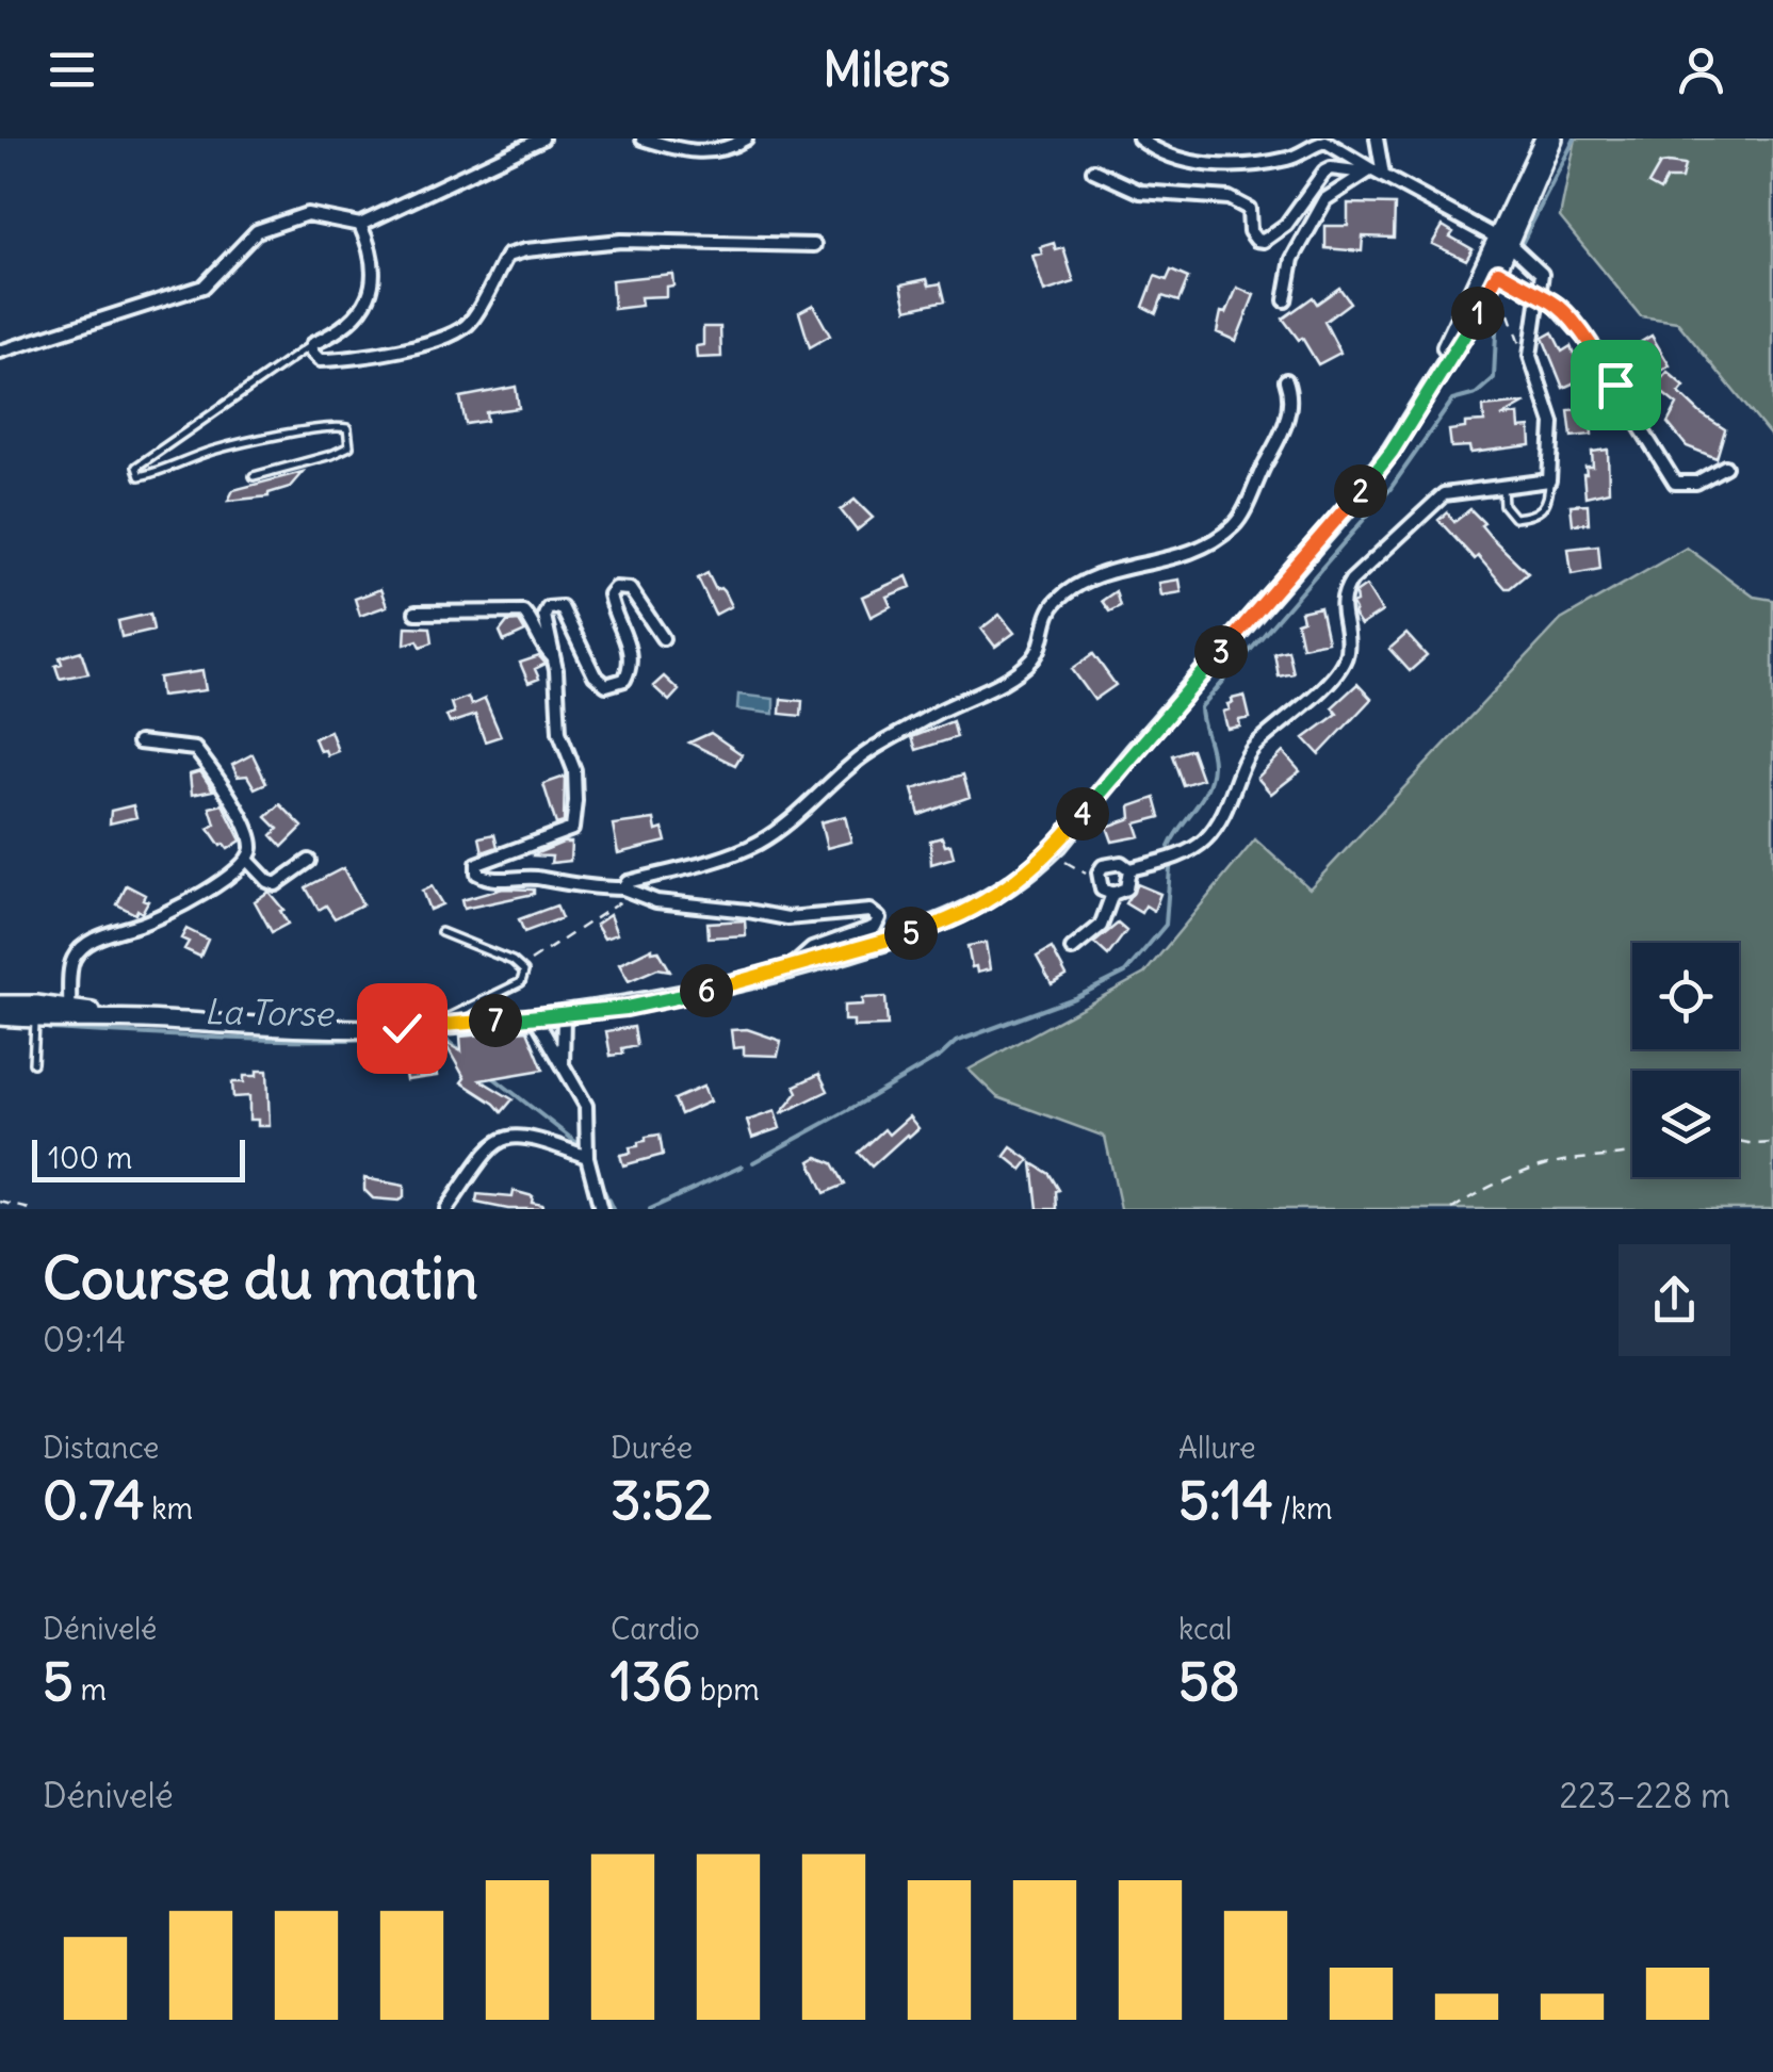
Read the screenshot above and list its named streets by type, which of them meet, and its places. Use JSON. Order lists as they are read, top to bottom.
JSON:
{
  "water": ["La Torse"],
  "scale_bar": "100 m",
  "page": {
    "header": "Milers",
    "pins": [
      "1",
      "2",
      "3",
      "4",
      "5",
      "6",
      "7"
    ],
    "scale": "100 m",
    "heading": ["Course du matin", "09:14"],
    "stats": [
      ["Distance", "0.74 km"],
      ["Durée", "3:52"],
      ["Allure", "5:14 /km"],
      ["Dénivelé", "5 m"],
      ["Cardio", "136 bpm"],
      ["kcal", "58"]
    ],
    "chart": ["Dénivelé", "223–228 m"]
  }
}
